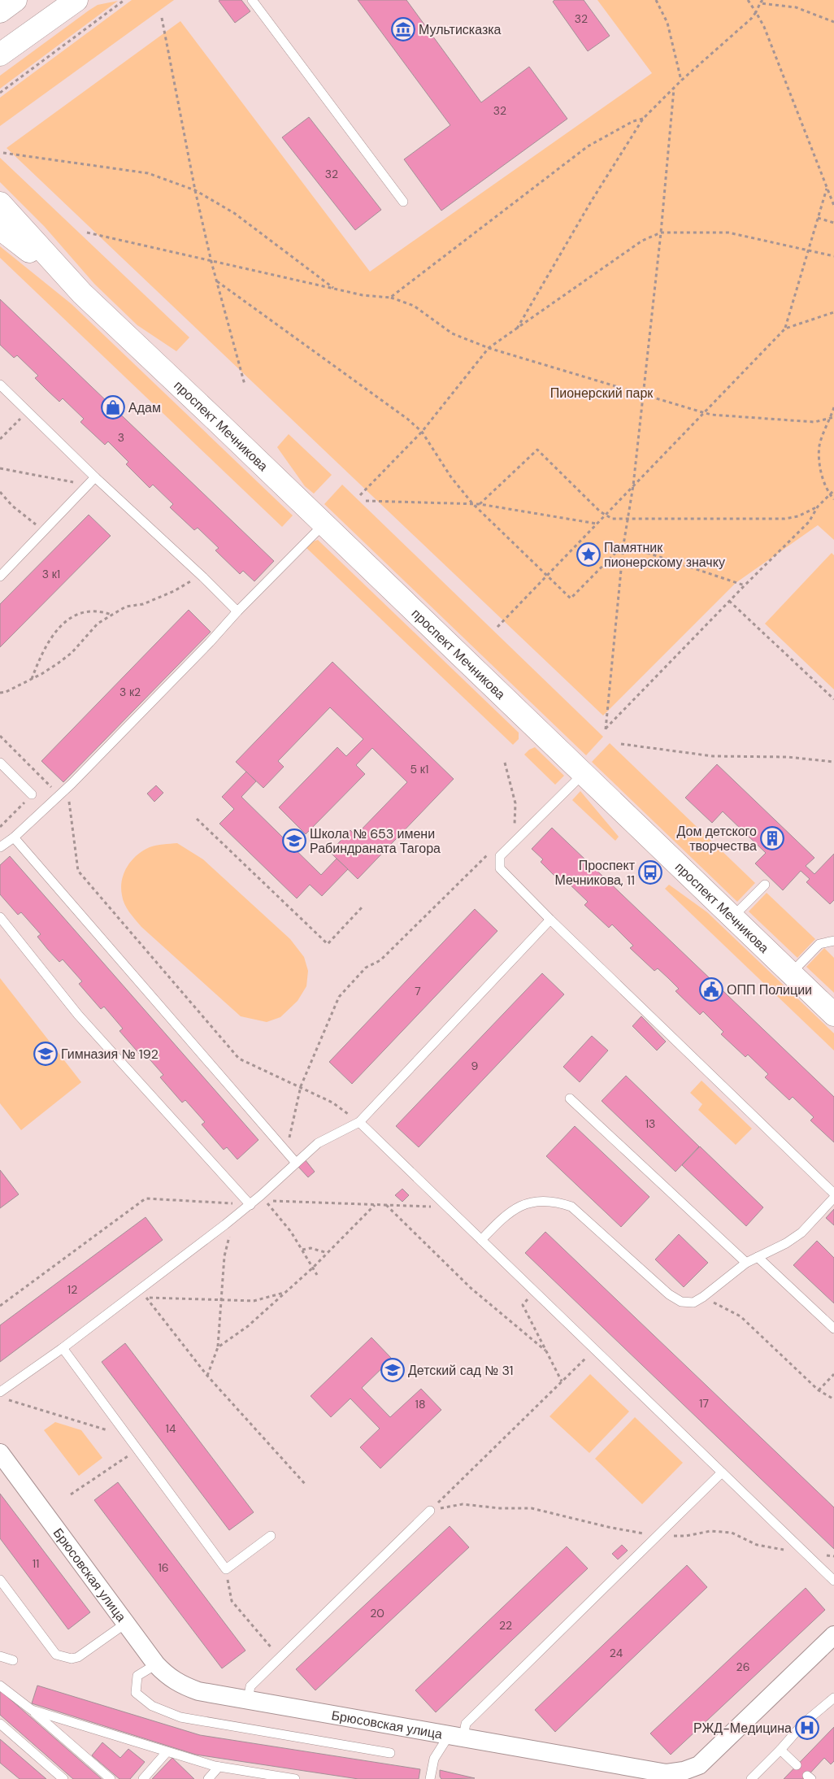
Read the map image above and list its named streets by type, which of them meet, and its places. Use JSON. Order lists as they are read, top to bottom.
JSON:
{
  "streets": {
    "street": ["проспект Мечникова", "Брюсовская улица"]
  },
  "parks": ["Пионерский парк"],
  "places": {
    "museum": ["Мультисказка"],
    "shop": ["Адам"],
    "place": ["Памятник пионерскому значку"],
    "building": ["Дом детского творчества"],
    "school or university": ["Школа № 653 имени Рабиндраната Тагора", "Гимназия № 192", "Детский сад № 31"],
    "bus stop": ["Проспект Мечникова, 11"],
    "public building": ["ОПП Полиции"],
    "hospital": ["РЖД-Медицина"]
  },
  "house_numbers": [
    "32",
    "32",
    "32",
    "3",
    "3 к1",
    "3 к2",
    "5 к1",
    "7",
    "9",
    "13",
    "12",
    "17",
    "18",
    "14",
    "11",
    "16",
    "20",
    "22",
    "24",
    "26"
  ]
}
